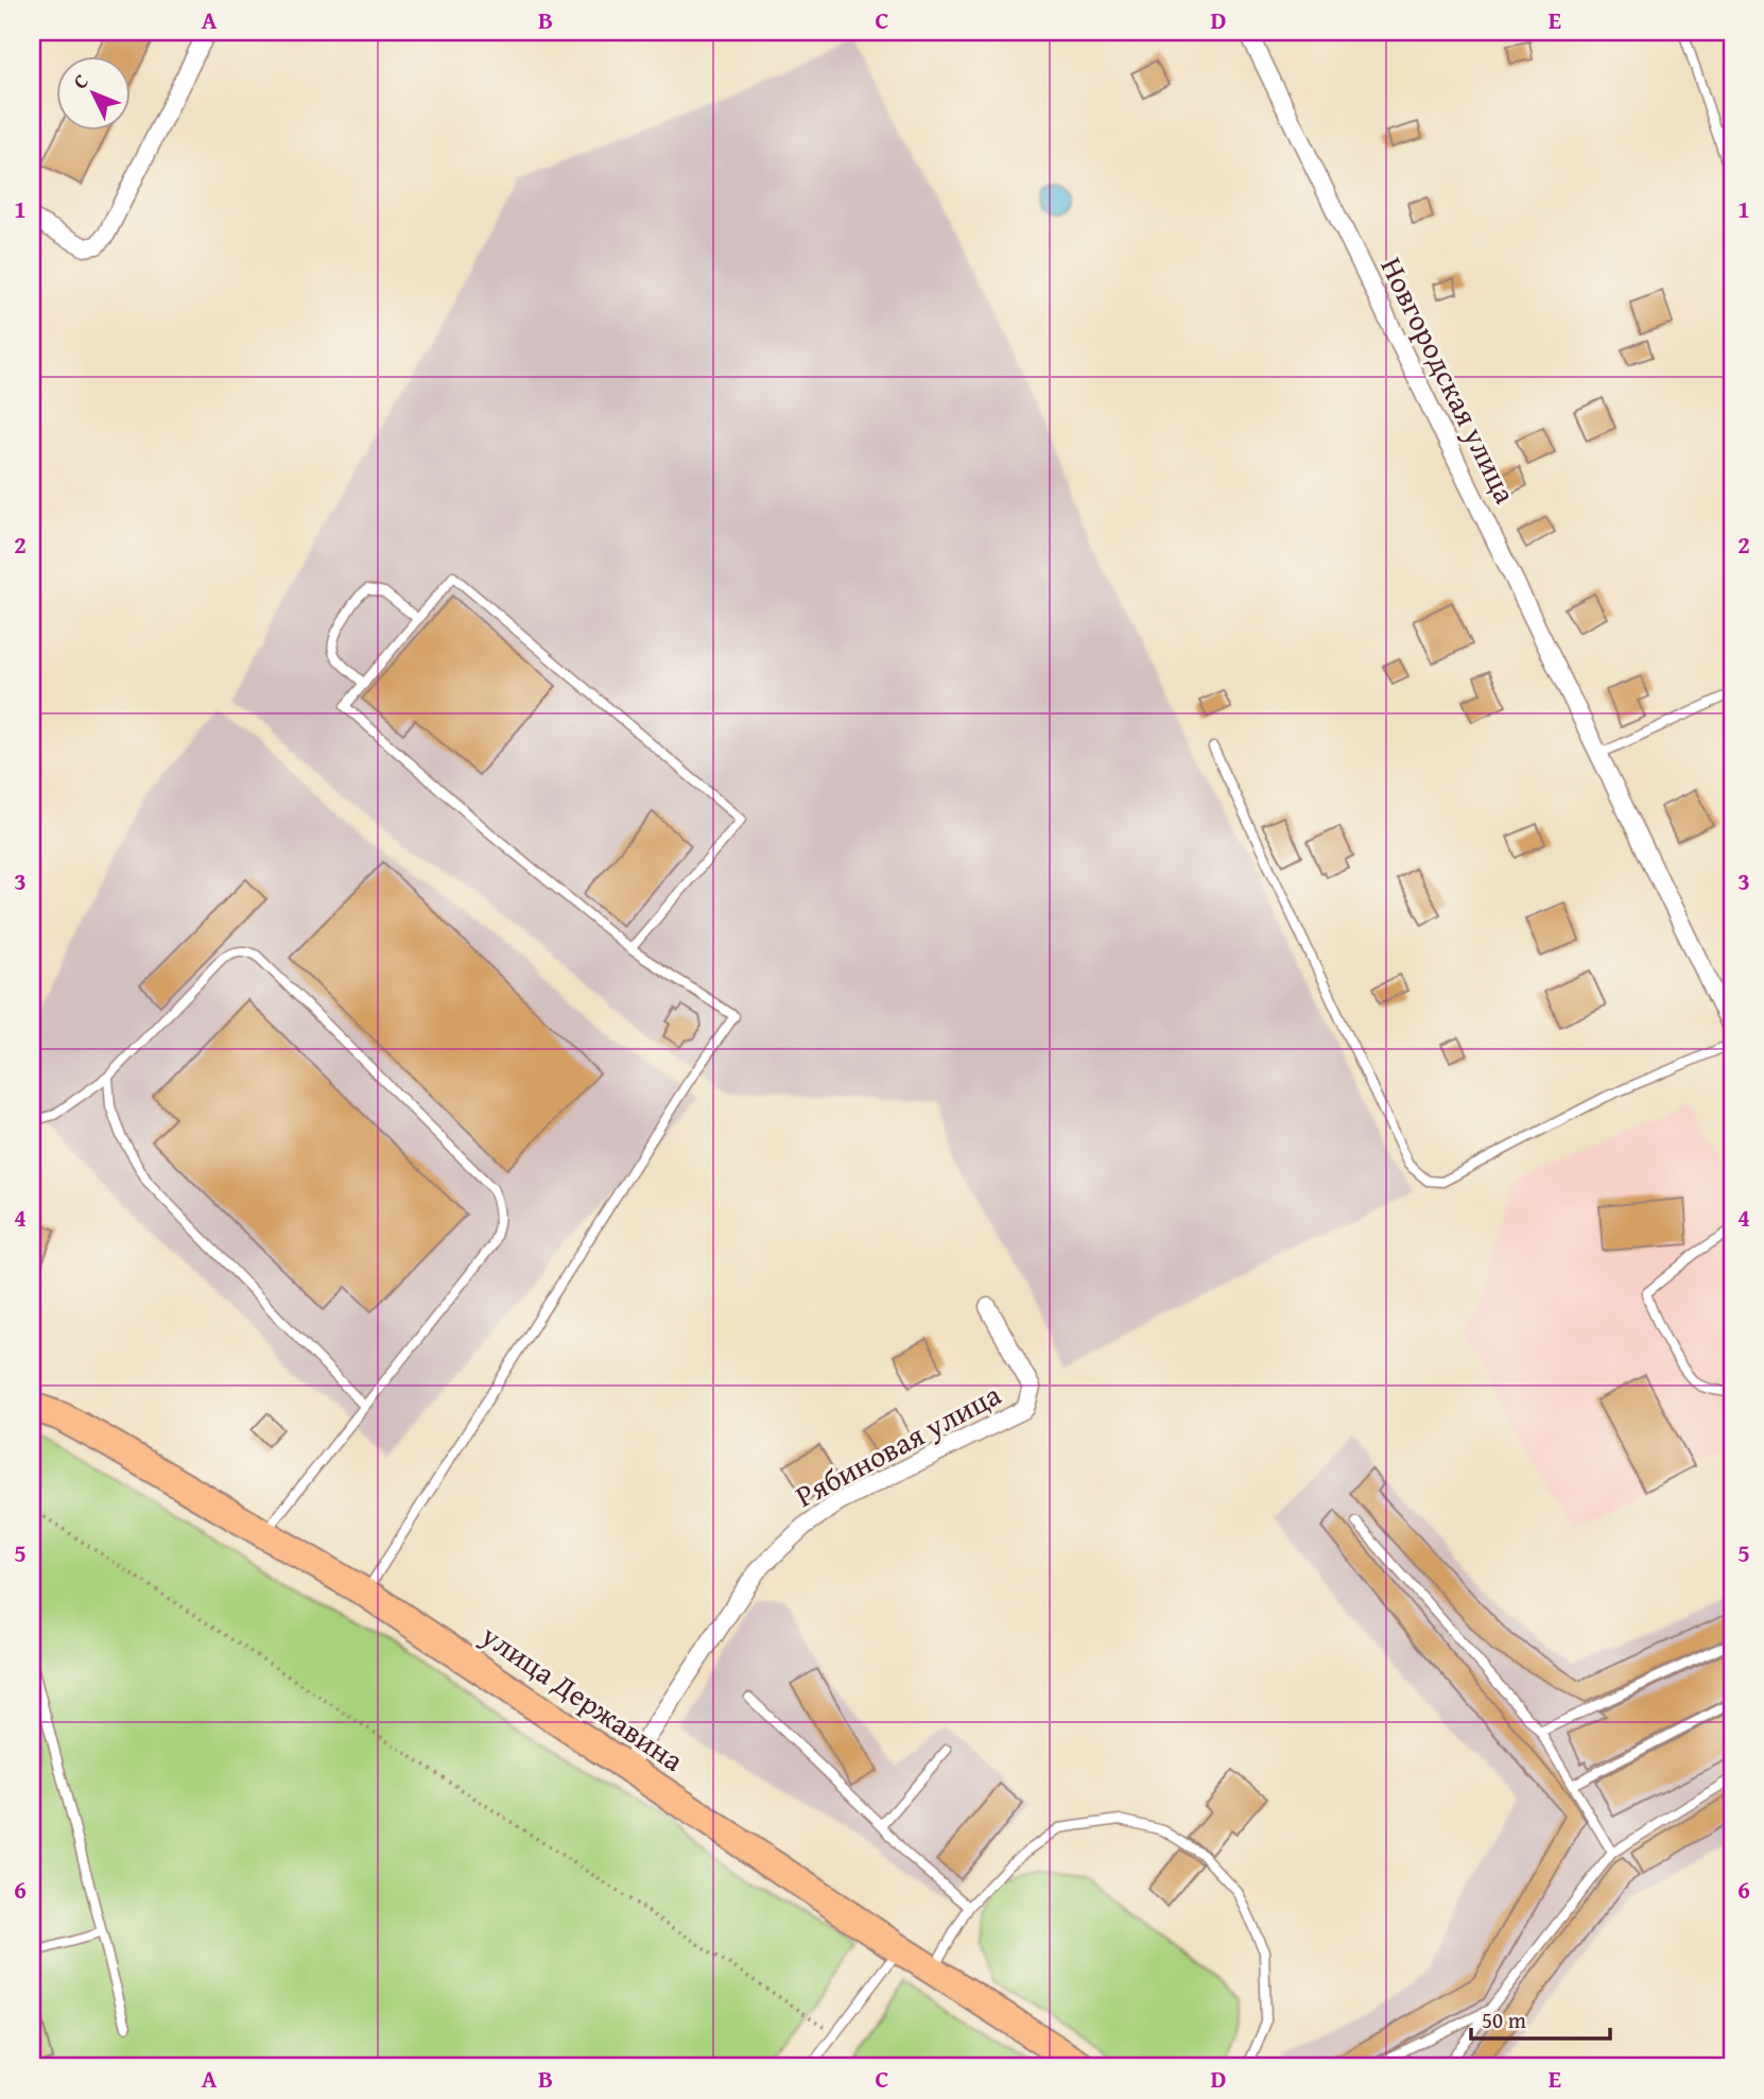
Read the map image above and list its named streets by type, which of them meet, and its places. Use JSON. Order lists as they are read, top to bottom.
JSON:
{
  "streets": {
    "main road": ["улица Державина"],
    "street": ["Новгородская улица", "Рябиновая улица"]
  },
  "crossings": [
    ["Рябиновая улица", "улица Державина"]
  ],
  "scale_bar": "50 m",
  "north": "top left",
  "grid": {
    "columns": [
      "A",
      "B",
      "C",
      "D",
      "E"
    ],
    "rows": [
      "1",
      "2",
      "3",
      "4",
      "5",
      "6"
    ]
  }
}
